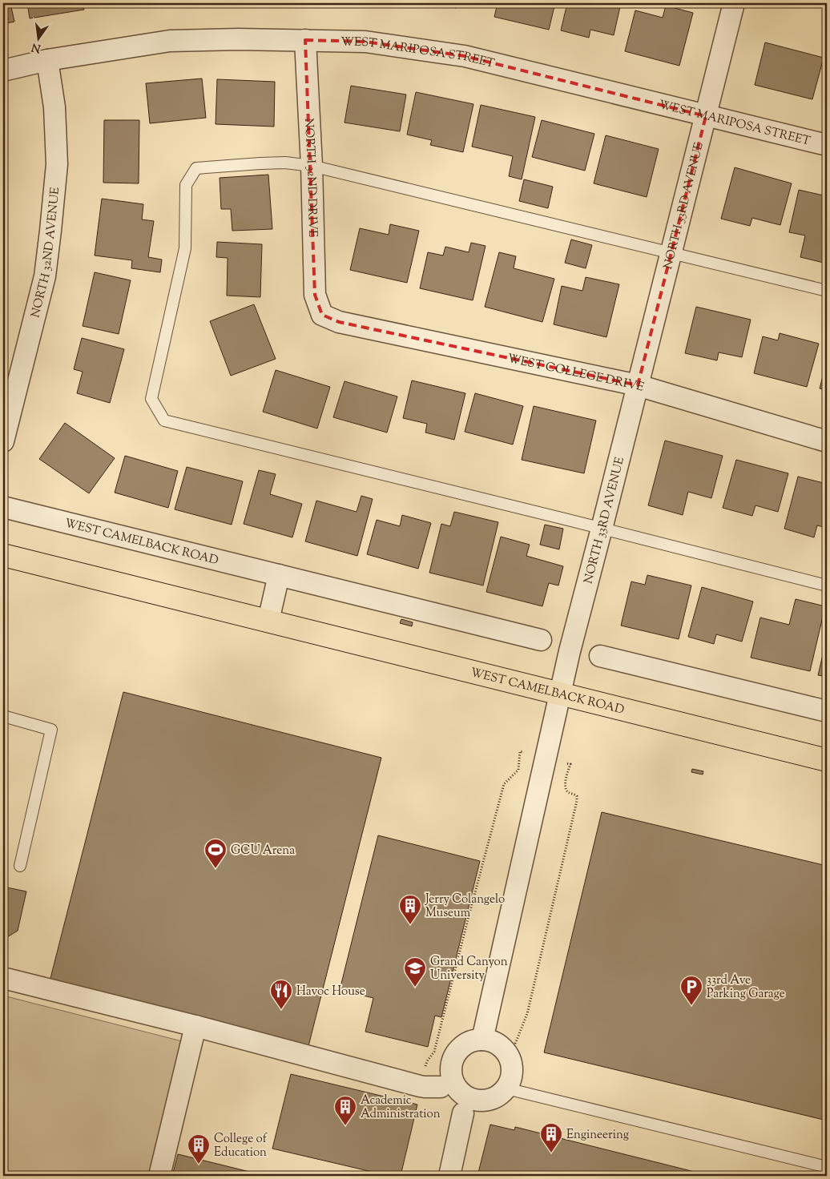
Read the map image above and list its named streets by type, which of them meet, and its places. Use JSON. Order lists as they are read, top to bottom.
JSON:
{
  "streets": {
    "main road": ["WEST CAMELBACK ROAD"],
    "street": [
      "WEST MARIPOSA STREET",
      "NORTH 32ND DRIVE",
      "NORTH 33RD AVENUE",
      "NORTH 32ND AVENUE",
      "WEST COLLEGE DRIVE"
    ]
  },
  "crossings": [
    ["WEST MARIPOSA STREET", "NORTH 32ND DRIVE"],
    ["WEST MARIPOSA STREET", "NORTH 33RD AVENUE"],
    ["WEST MARIPOSA STREET", "NORTH 32ND AVENUE"],
    ["NORTH 32ND DRIVE", "WEST COLLEGE DRIVE"],
    ["NORTH 33RD AVENUE", "WEST COLLEGE DRIVE"],
    ["NORTH 33RD AVENUE", "WEST CAMELBACK ROAD"]
  ],
  "places": {
    "sports": ["GCU Arena"],
    "building": [
      "Jerry Colangelo Museum",
      "Academic Administration",
      "Engineering",
      "College of Education"
    ],
    "school or university": ["Grand Canyon University"],
    "parking": ["33rd Ave Parking Garage"],
    "restaurant": ["Havoc House"]
  },
  "north": "bottom"
}
